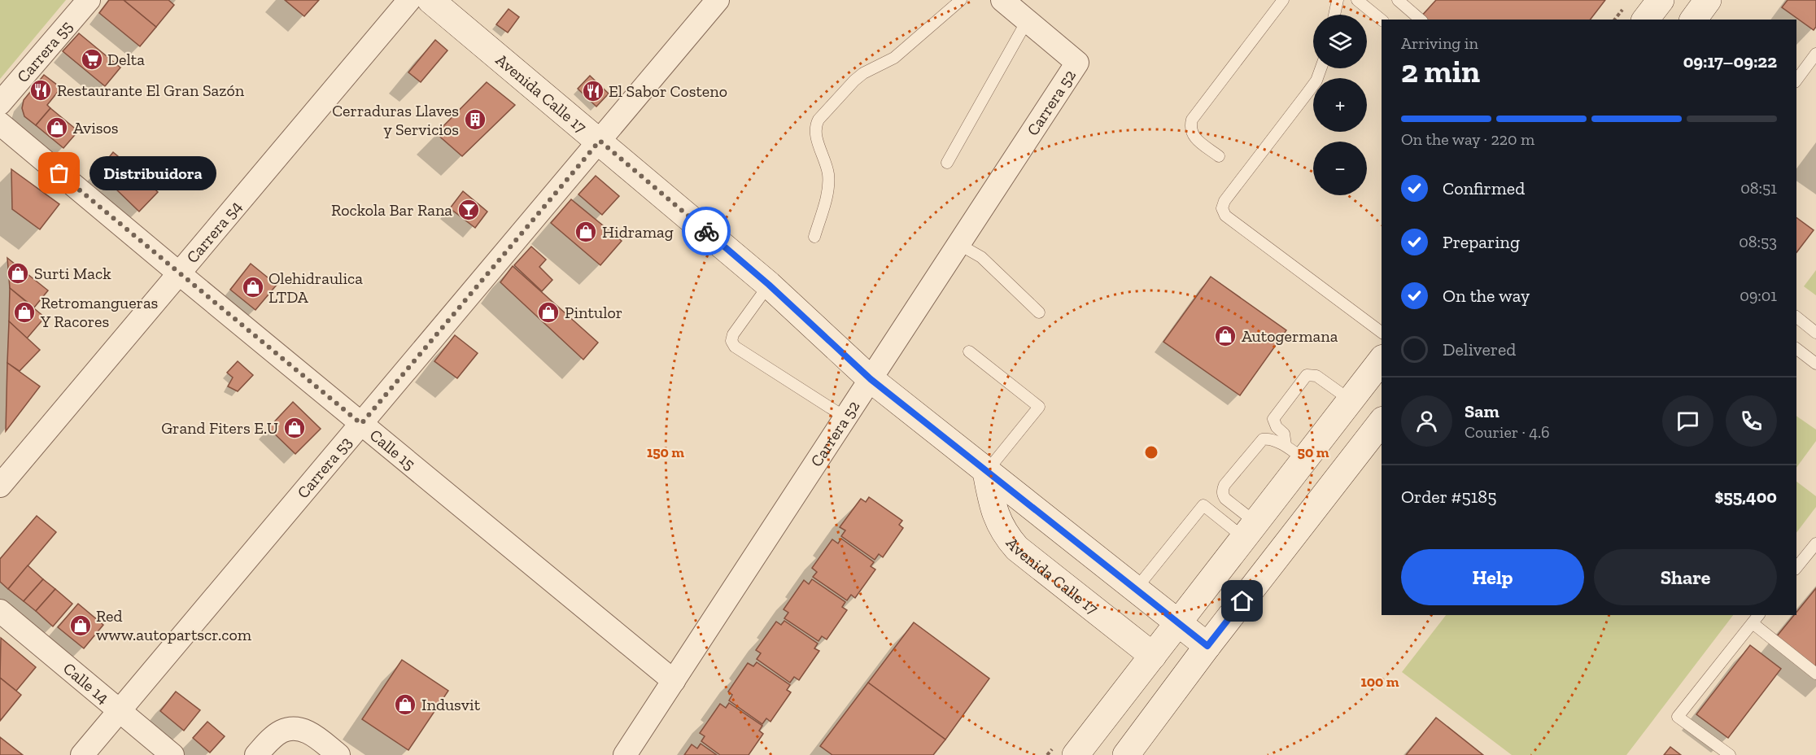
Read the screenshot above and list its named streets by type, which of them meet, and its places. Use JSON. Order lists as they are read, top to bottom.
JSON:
{
  "streets": {
    "street": [
      "Carrera 55",
      "Avenida Calle 17",
      "Carrera 52",
      "Carrera 54",
      "Calle 15",
      "Carrera 53",
      "Calle 14"
    ]
  },
  "crossings": [
    ["Avenida Calle 17", "Carrera 52"],
    ["Avenida Calle 17", "Carrera 53"],
    ["Carrera 52", "Calle 15"],
    ["Carrera 54", "Calle 15"],
    ["Calle 15", "Carrera 53"],
    ["Carrera 53", "Calle 14"]
  ],
  "places": {
    "supermarket": ["Delta"],
    "restaurant": ["Restaurante El Gran Sazón", "El Sabor Costeno"],
    "building": ["Cerraduras Llaves y Servicios"],
    "shop": [
      "Avisos",
      "Hidramag",
      "Surti Mack",
      "Olehidraulica LTDA",
      "Retromangueras Y Racores",
      "Pintulor",
      "Autogermana",
      "Grand Fiters E.U",
      "Red www.autopartscr.com",
      "Indusvit"
    ],
    "other": ["Distribuidora"],
    "bar": ["Rockola Bar Rana"]
  },
  "page": {
    "map_buttons": ["+", "−"],
    "heading": ["2 min", "Arriving in", "09:17–09:22"],
    "panel": [
      "Sam",
      "Courier · 4.6",
      "Order #5185",
      "$55,400"
    ],
    "bar": "On the way · 220 m",
    "bubble": "Distribuidora",
    "list": [
      ["Confirmed", "08:51"],
      ["Preparing", "08:53"],
      ["On the way", "09:01"],
      "Delivered"
    ],
    "buttons": ["Help", "Share"]
  },
  "rings": ["50 m", "150 m", "100 m"]
}
